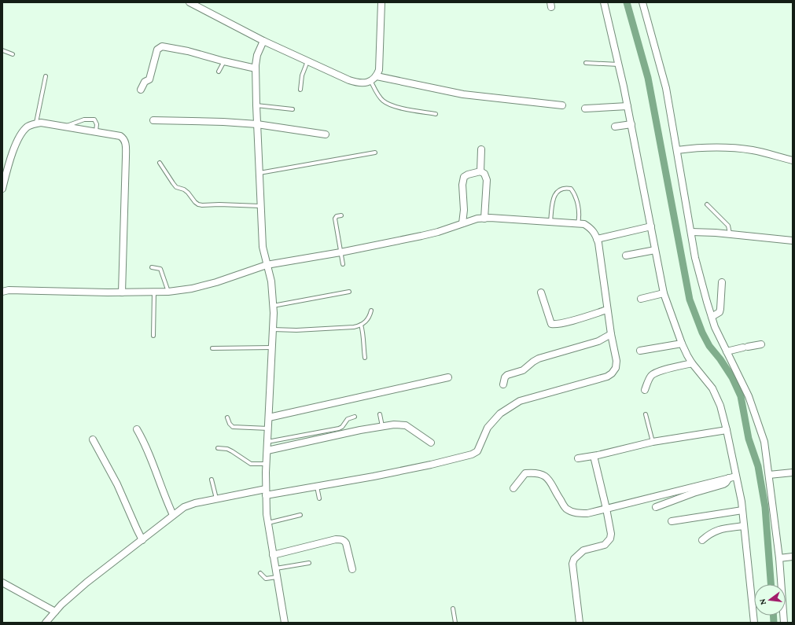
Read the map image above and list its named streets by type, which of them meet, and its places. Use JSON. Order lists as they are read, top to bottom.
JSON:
{
  "north": "left"
}
